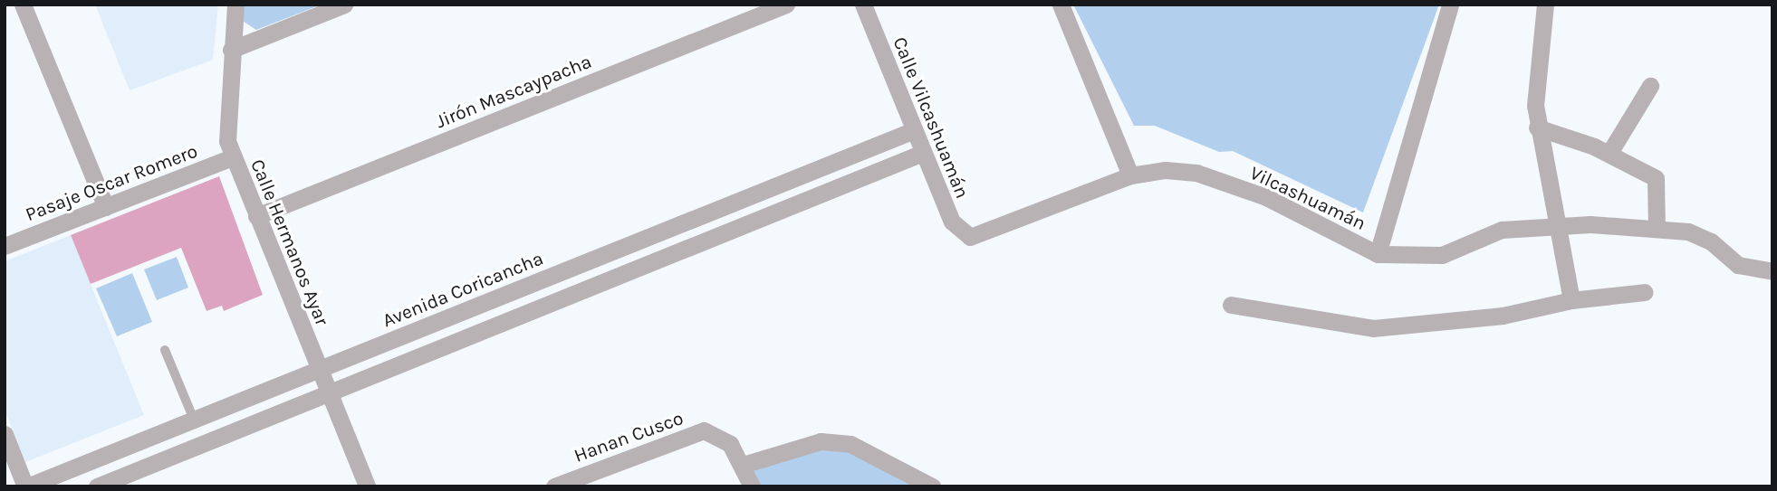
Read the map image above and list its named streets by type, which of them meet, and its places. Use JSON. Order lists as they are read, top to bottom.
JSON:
{
  "streets": {
    "street": [
      "Jirón Mascaypacha",
      "Calle Vilcashuamán",
      "Pasaje Oscar Romero",
      "Vilcashuamán",
      "Calle Hermanos Ayar",
      "Avenida Coricancha",
      "Hanan Cusco"
    ]
  },
  "crossings": [
    ["Jirón Mascaypacha", "Calle Hermanos Ayar"],
    ["Calle Vilcashuamán", "Vilcashuamán"],
    ["Calle Vilcashuamán", "Avenida Coricancha"],
    ["Pasaje Oscar Romero", "Calle Hermanos Ayar"],
    ["Calle Hermanos Ayar", "Avenida Coricancha"]
  ]
}
